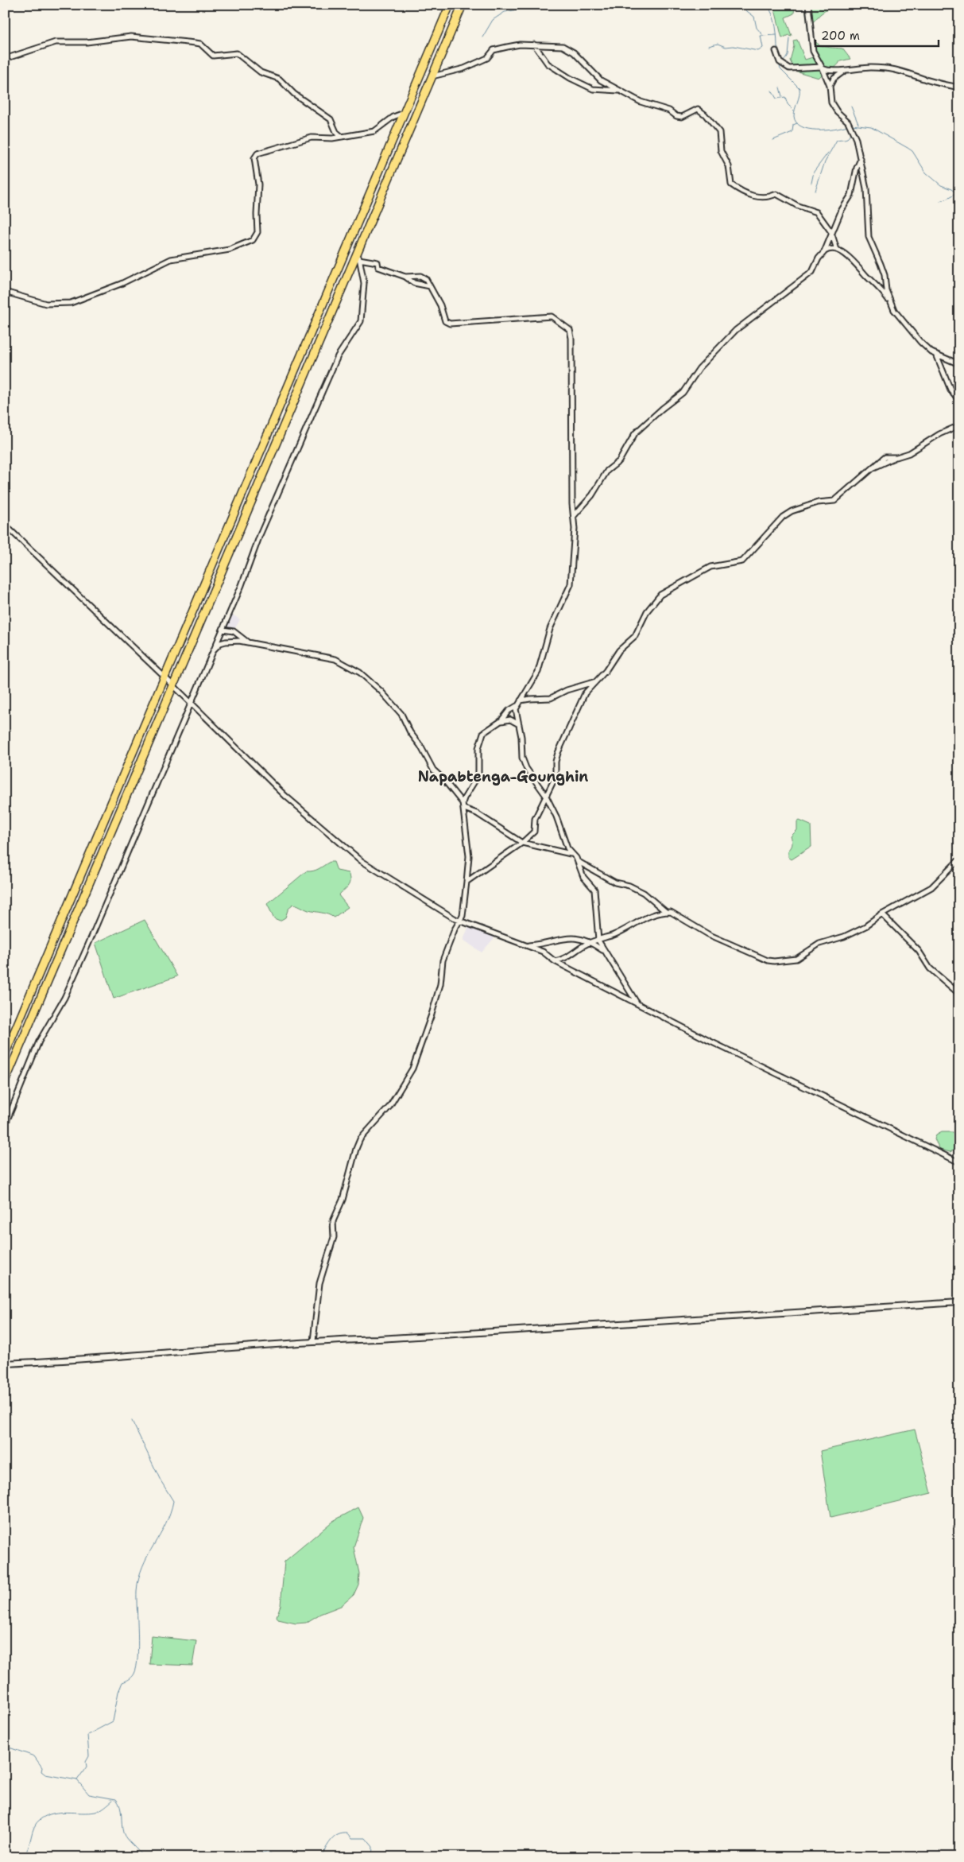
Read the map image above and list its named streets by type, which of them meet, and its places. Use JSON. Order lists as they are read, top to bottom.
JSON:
{
  "districts": ["Napabtenga-Gounghin"],
  "scale_bar": "200 m"
}
